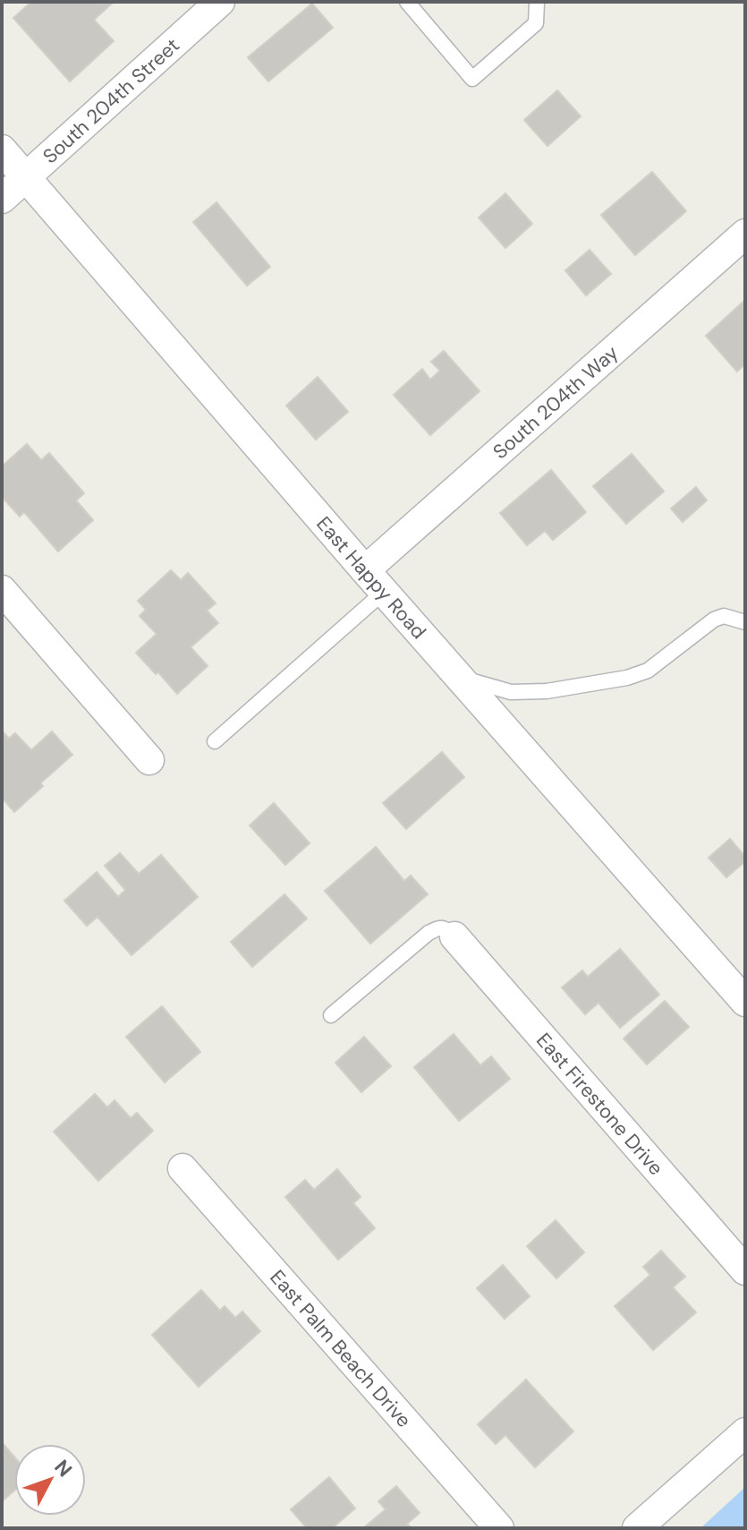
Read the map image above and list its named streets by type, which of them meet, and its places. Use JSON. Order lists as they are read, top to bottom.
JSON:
{
  "streets": {
    "street": [
      "South 204th Street",
      "South 204th Way",
      "East Happy Road",
      "East Firestone Drive",
      "East Palm Beach Drive"
    ]
  },
  "crossings": [
    ["South 204th Street", "East Happy Road"],
    ["South 204th Way", "East Happy Road"]
  ],
  "north": "top right"
}
